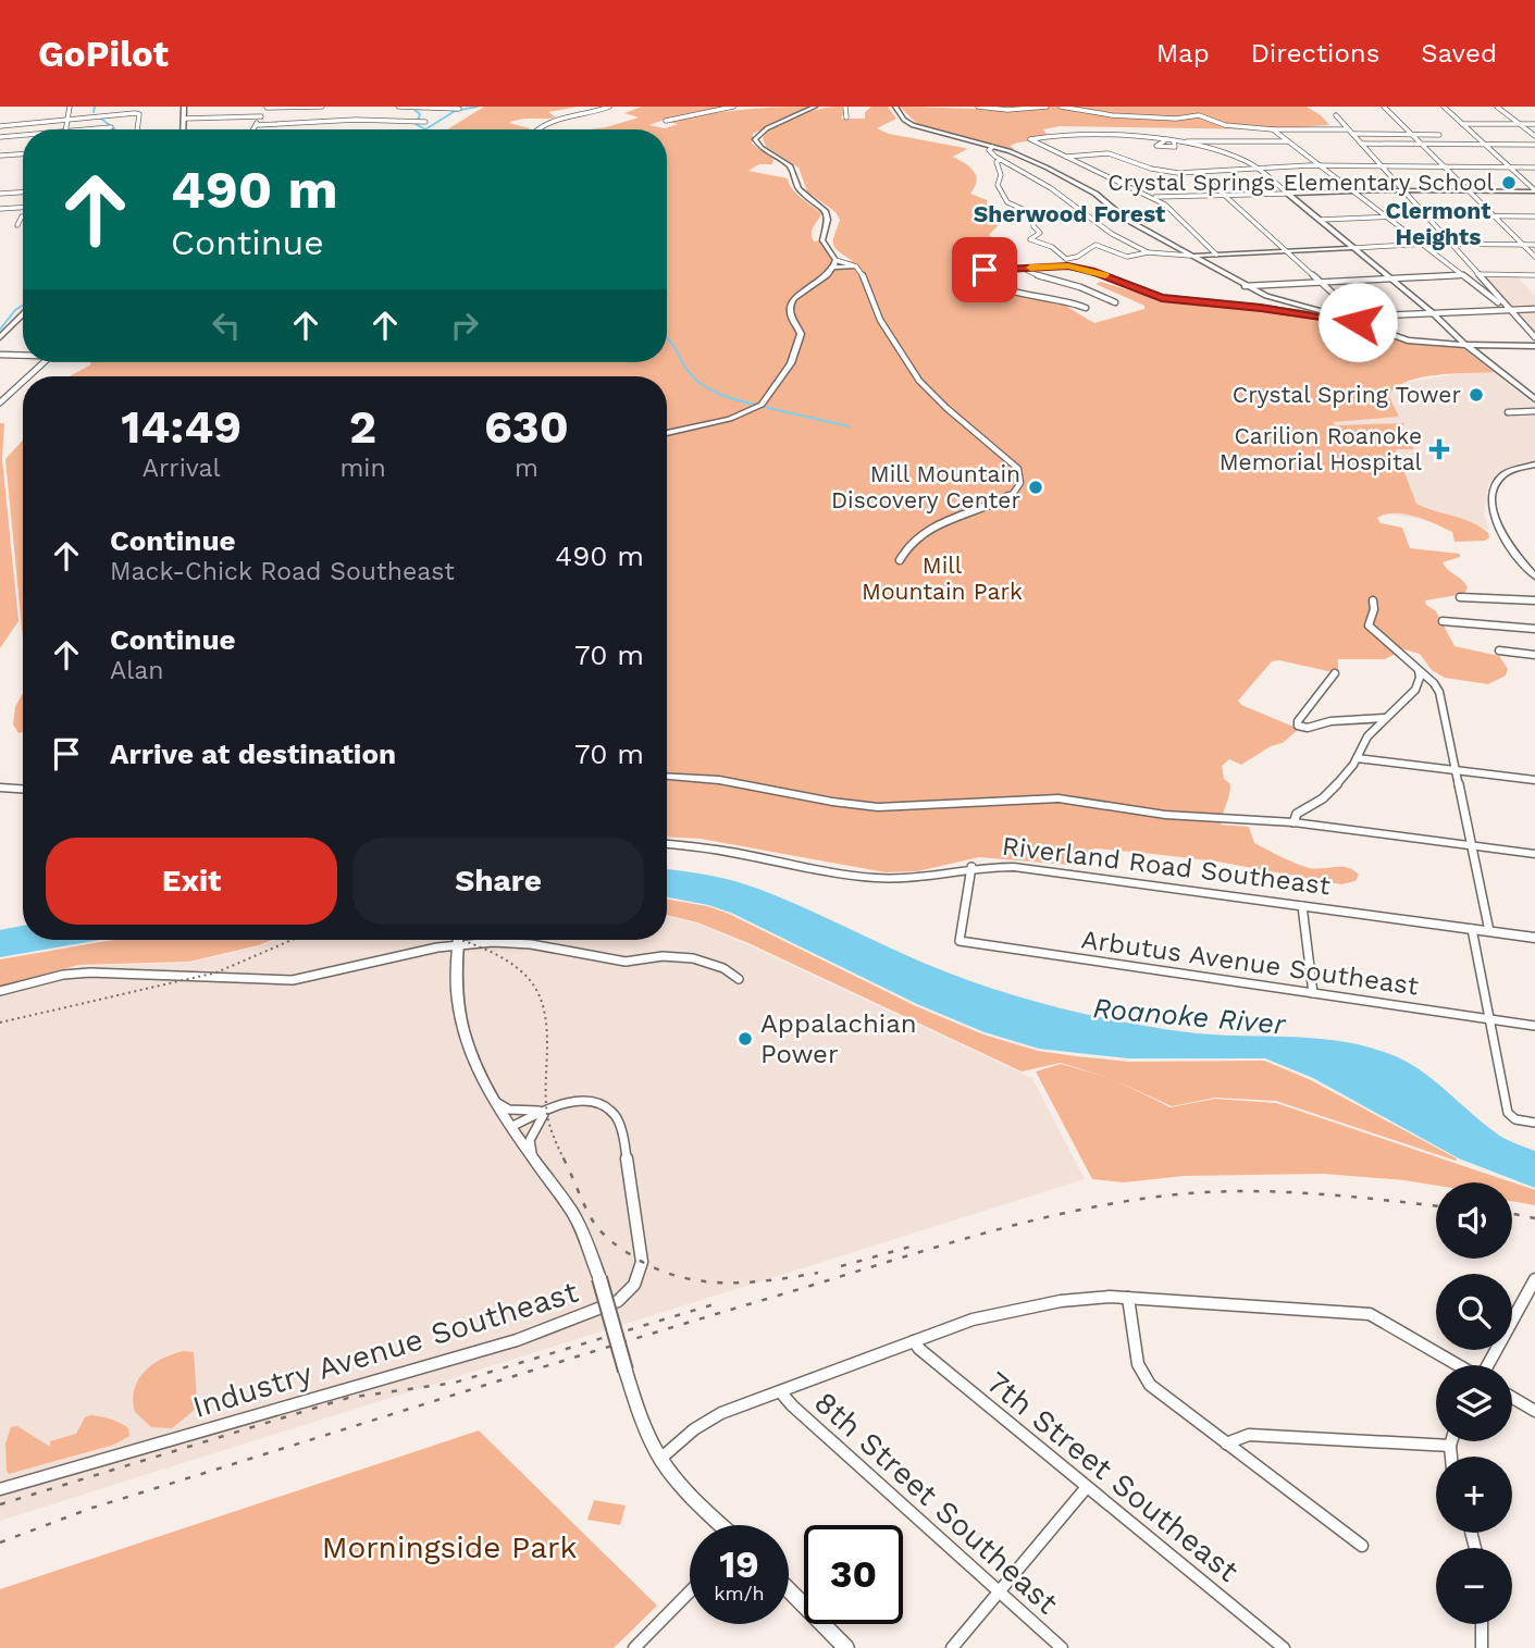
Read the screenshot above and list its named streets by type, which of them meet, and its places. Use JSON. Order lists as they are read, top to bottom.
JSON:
{
  "streets": {
    "main road": ["Riverland Road Southeast"],
    "street": [
      "Arbutus Avenue Southeast",
      "Industry Avenue Southeast",
      "7th Street Southeast",
      "8th Street Southeast"
    ]
  },
  "crossings": [
    ["Riverland Road Southeast", "Arbutus Avenue Southeast"]
  ],
  "districts": ["Clermont Heights", "Sherwood Forest"],
  "water": ["Roanoke River"],
  "parks": ["Mill Mountain Park", "Morningside Park"],
  "places": {
    "other": [
      "Crystal Springs Elementary School",
      "Crystal Spring Tower",
      "Mill Mountain Discovery Center",
      "Appalachian Power"
    ],
    "health": ["Carilion Roanoke Memorial Hospital"]
  },
  "page": {
    "header": "GoPilot",
    "nav": ["Map", "Directions", "Saved"],
    "turn": ["490 m", "Continue"],
    "eta": [
      "14:49",
      "Arrival",
      "2",
      "min",
      "630",
      "m"
    ],
    "list": [
      {
        "name": "Continue",
        "note": "Mack-Chick Road Southeast",
        "value": "490 m"
      },
      {
        "name": "Continue",
        "note": "Alan",
        "value": "70 m"
      },
      {
        "name": "Arrive at destination",
        "value": "70 m"
      }
    ],
    "buttons": ["Exit", "Share"],
    "map_buttons": ["+", "−"],
    "speed": "19 km/h",
    "limit": "30"
  }
}
